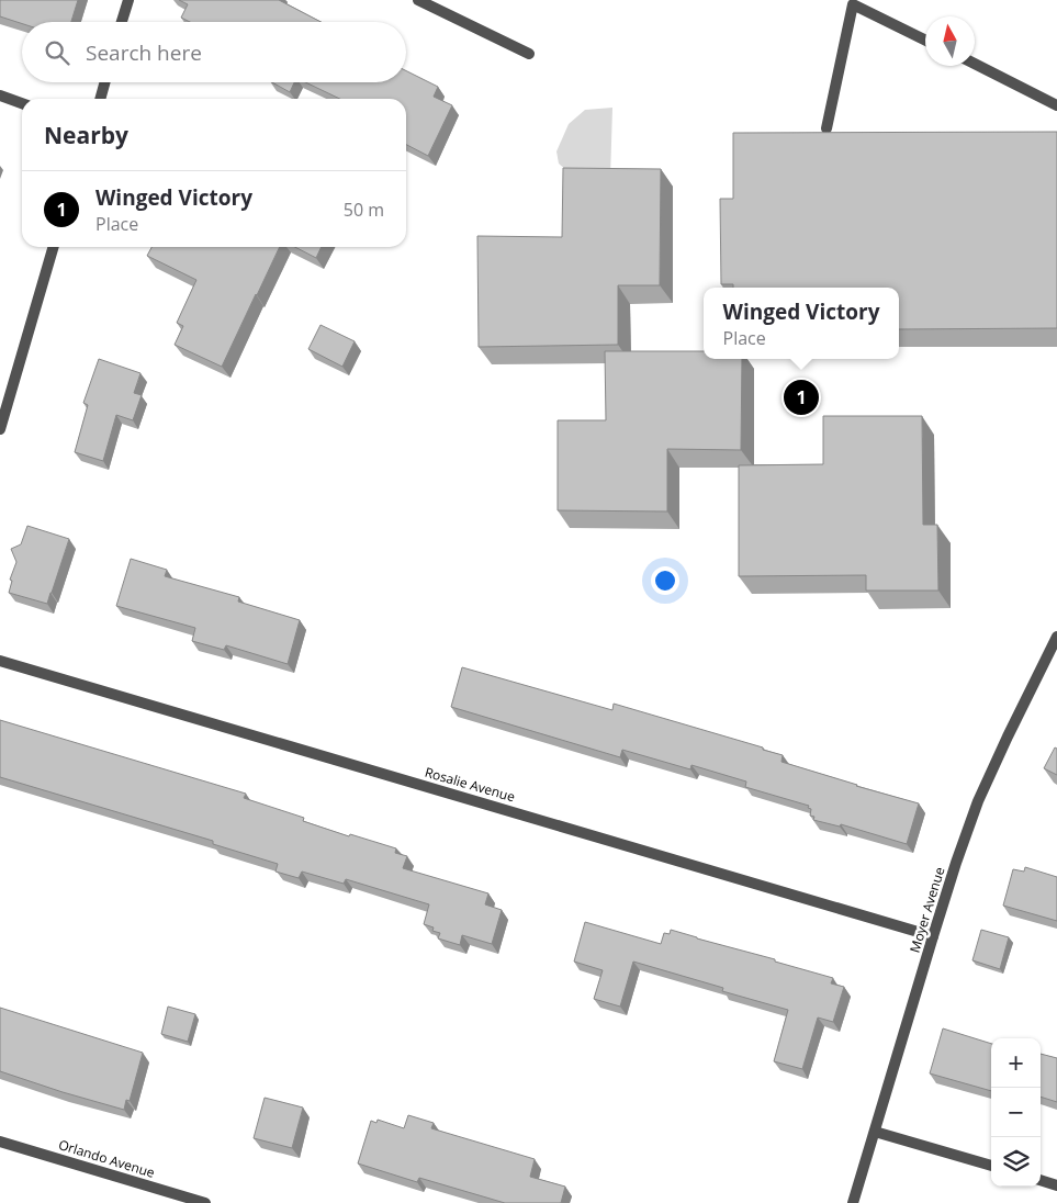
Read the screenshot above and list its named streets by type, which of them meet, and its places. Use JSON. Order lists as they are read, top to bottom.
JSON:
{
  "streets": {
    "street": ["Rosalie Avenue", "Moyer Avenue", "Orlando Avenue"]
  },
  "crossings": [
    ["Rosalie Avenue", "Moyer Avenue"]
  ],
  "north": "top",
  "page": {
    "search": "Search here",
    "heading": "Nearby",
    "list": [
      {
        "mark": "1",
        "name": "Winged Victory",
        "note": "Place",
        "value": "50 m"
      }
    ],
    "popup": ["Winged Victory", "Place"],
    "pins": "1",
    "map_buttons": ["+", "−"]
  }
}
